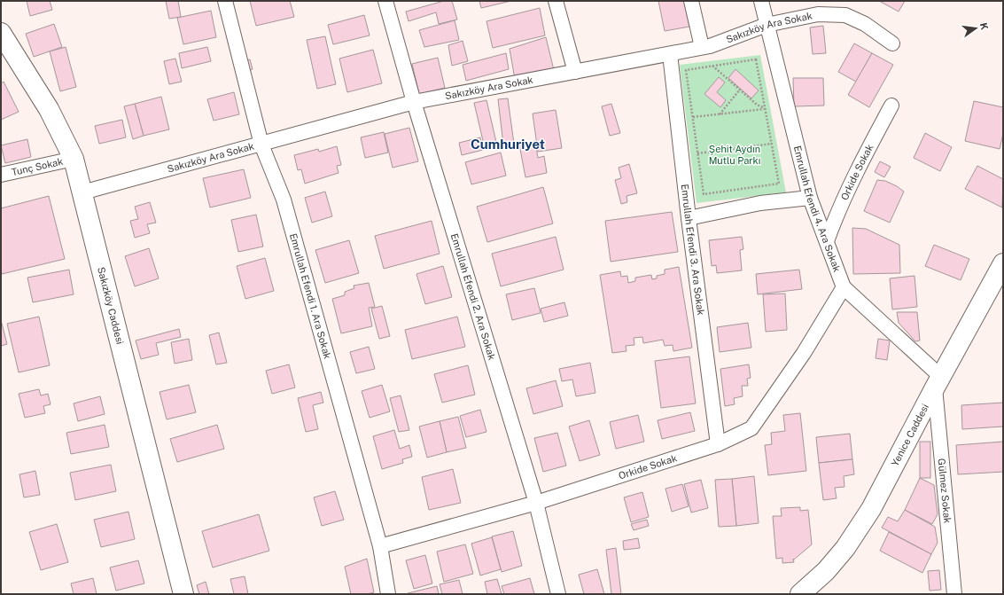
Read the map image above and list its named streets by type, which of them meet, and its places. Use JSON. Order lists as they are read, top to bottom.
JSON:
{
  "streets": {
    "main road": ["Sakızköy Caddesi", "Yenice Caddesi"],
    "street": [
      "Sakızköy Ara Sokak",
      "Tunç Sokak",
      "Orkide Sokak",
      "Emrullah Efendi 4. Ara Sokak",
      "Emrullah Efendi 3. Ara Sokak",
      "Emrullah Efendi 1. Ara Sokak",
      "Emrullah Efendi 2. Ara Sokak",
      "Gülmez Sokak"
    ]
  },
  "crossings": [
    ["Sakızköy Ara Sokak", "Emrullah Efendi 4. Ara Sokak"],
    ["Sakızköy Ara Sokak", "Emrullah Efendi 3. Ara Sokak"],
    ["Sakızköy Ara Sokak", "Emrullah Efendi 1. Ara Sokak"],
    ["Sakızköy Ara Sokak", "Emrullah Efendi 2. Ara Sokak"],
    ["Sakızköy Ara Sokak", "Sakızköy Caddesi"],
    ["Tunç Sokak", "Sakızköy Caddesi"],
    ["Orkide Sokak", "Emrullah Efendi 4. Ara Sokak"],
    ["Orkide Sokak", "Emrullah Efendi 3. Ara Sokak"],
    ["Orkide Sokak", "Emrullah Efendi 1. Ara Sokak"],
    ["Orkide Sokak", "Emrullah Efendi 2. Ara Sokak"],
    ["Emrullah Efendi 4. Ara Sokak", "Yenice Caddesi"],
    ["Emrullah Efendi 4. Ara Sokak", "Gülmez Sokak"],
    ["Yenice Caddesi", "Gülmez Sokak"]
  ],
  "districts": ["Cumhuriyet"],
  "parks": ["Şehit Aydın Mutlu Parkı"],
  "north": "right"
}
